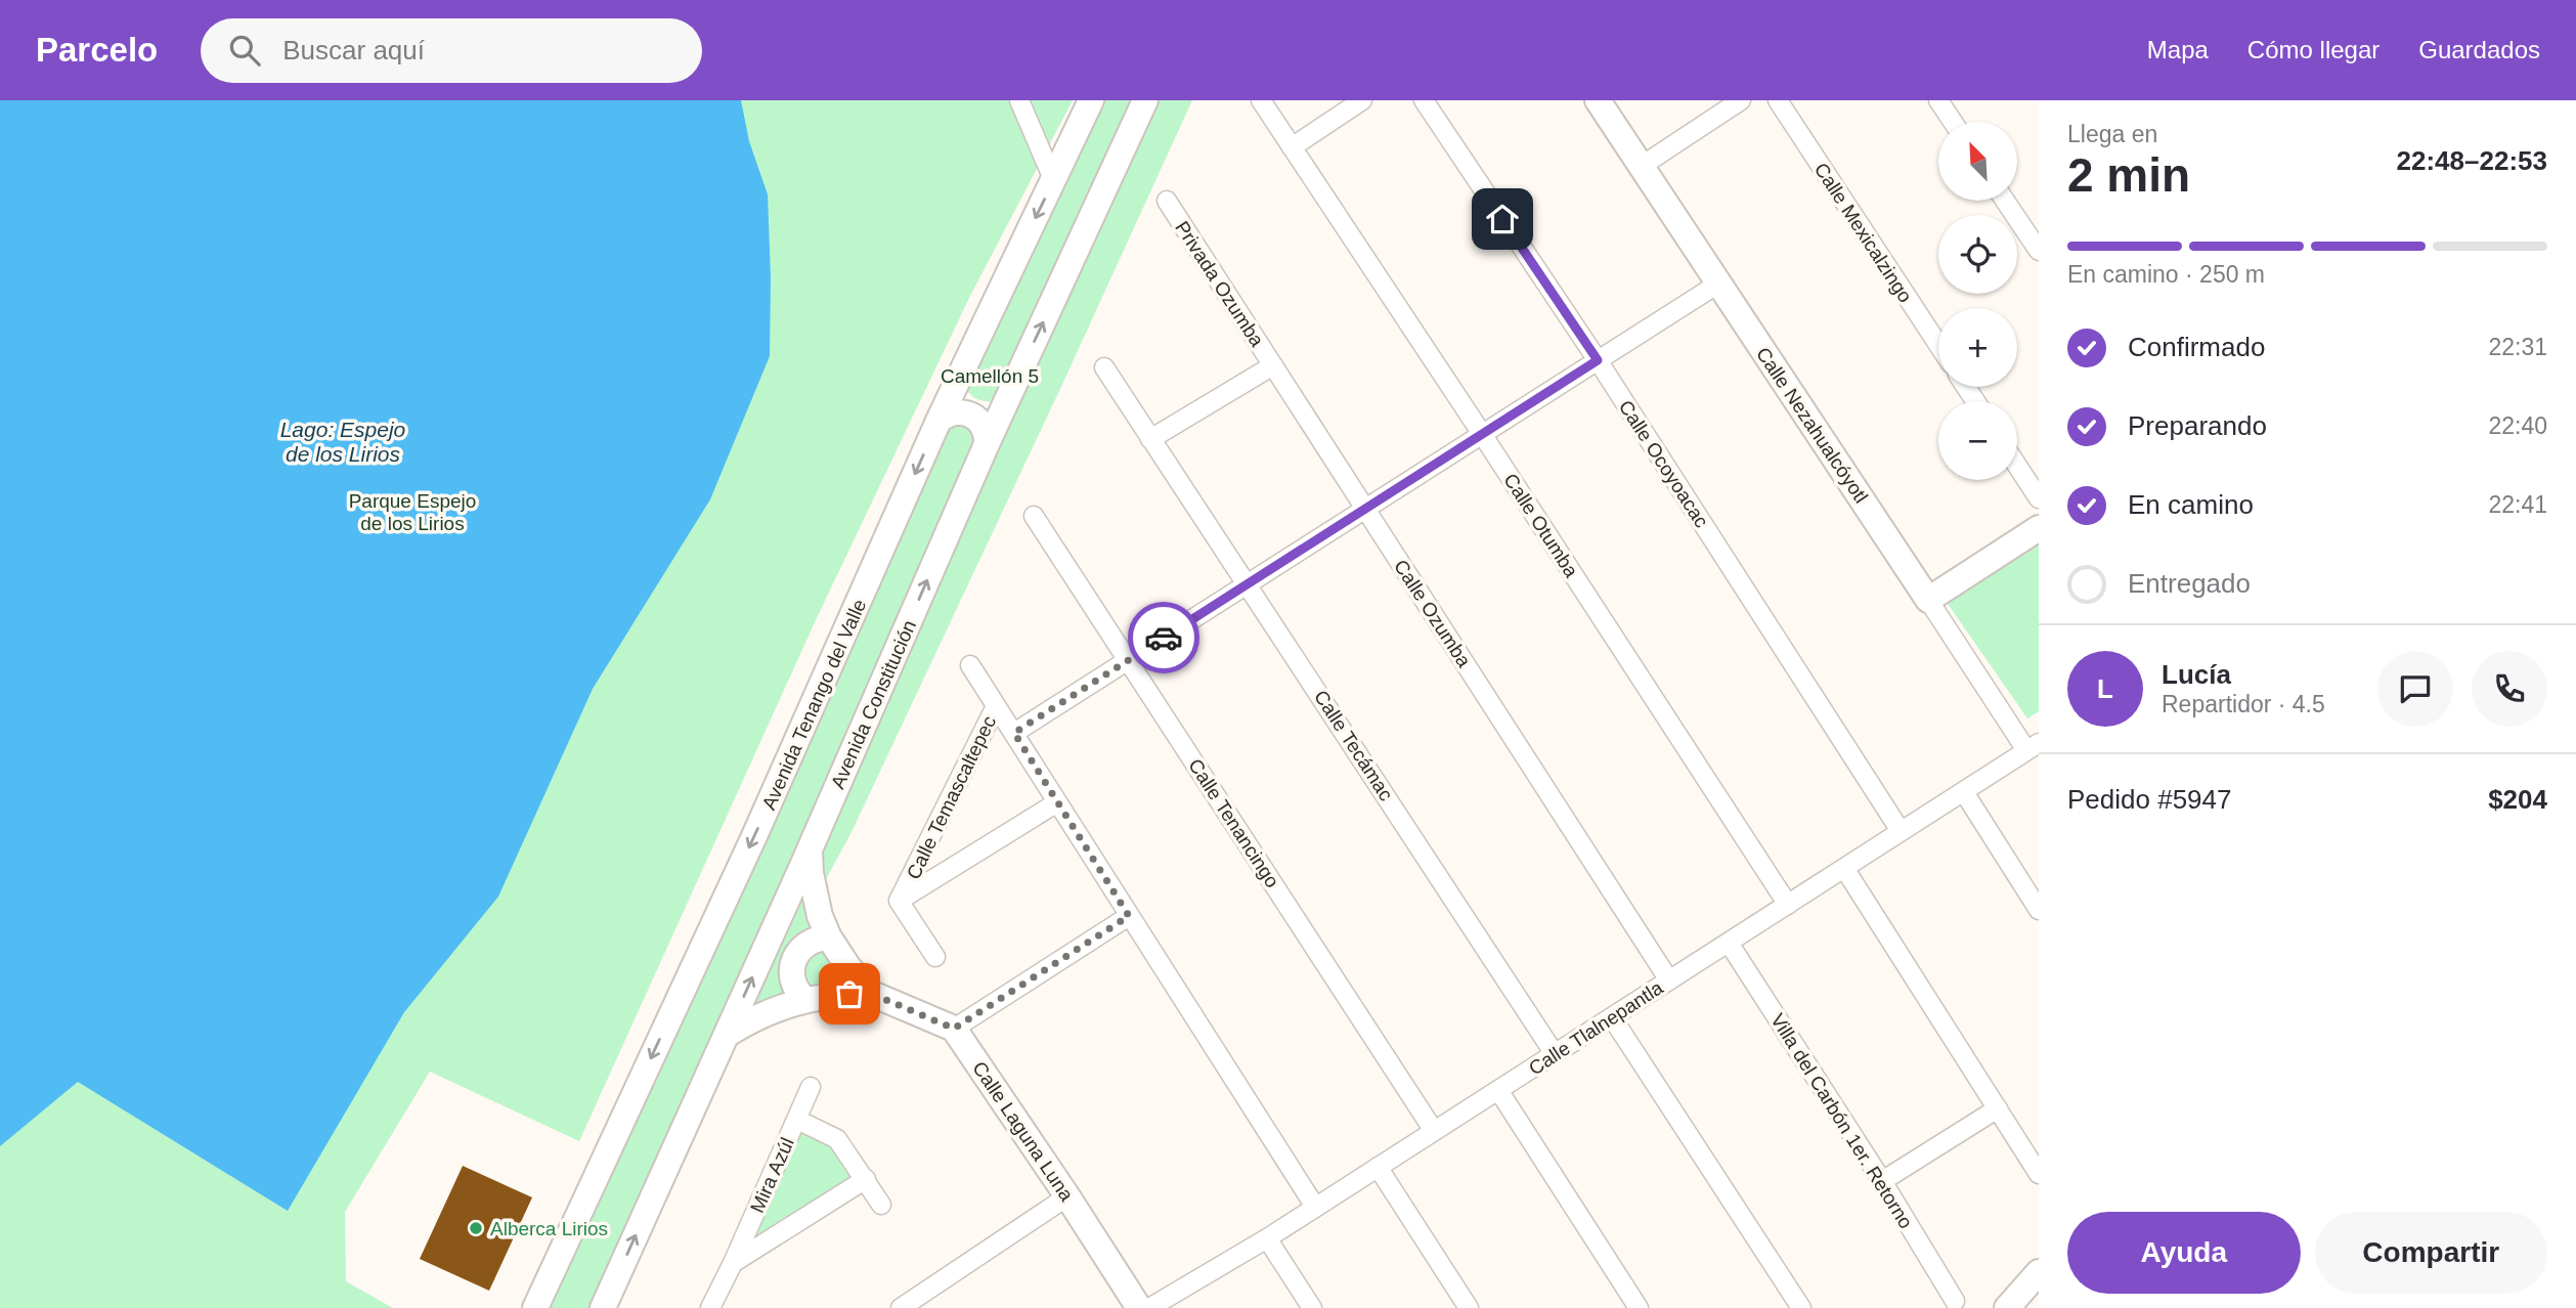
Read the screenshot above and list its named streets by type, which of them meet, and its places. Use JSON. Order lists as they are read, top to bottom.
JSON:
{
  "streets": {
    "main road": [
      "Calle Nezahualcóyotl",
      "Avenida Tenango del Valle",
      "Avenida Constitución",
      "Calle Laguna Luna"
    ],
    "street": [
      "Calle Mexicalzingo",
      "Privada Ozumba",
      "Calle Ocoyoacac",
      "Calle Otumba",
      "Calle Ozumba",
      "Calle Tecámac",
      "Calle Temascaltepec",
      "Calle Tenancingo",
      "Calle Tlalnepantla",
      "Villa del Carbón 1er. Retorno",
      "Mira Azúl"
    ]
  },
  "crossings": [
    ["Privada Ozumba", "Calle Ozumba"],
    ["Calle Nezahualcóyotl", "Calle Tlalnepantla"],
    ["Calle Ocoyoacac", "Calle Tlalnepantla"],
    ["Calle Otumba", "Calle Tlalnepantla"],
    ["Calle Ozumba", "Calle Tlalnepantla"],
    ["Calle Tecámac", "Calle Tlalnepantla"],
    ["Calle Temascaltepec", "Calle Tlalnepantla"],
    ["Calle Tenancingo", "Calle Tlalnepantla"],
    ["Calle Tlalnepantla", "Villa del Carbón 1er. Retorno"]
  ],
  "one_way": ["Avenida Tenango del Valle", "Avenida Constitución"],
  "water": ["Lago: Espejo de los Lirios"],
  "parks": ["Camellón 5", "Parque Espejo de los Lirios"],
  "places": ["Alberca Lirios"],
  "north": "top left",
  "page": {
    "header": "Parcelo",
    "search": "Buscar aquí",
    "nav": ["Mapa", "Cómo llegar", "Guardados"],
    "heading": ["2 min", "Llega en", "22:48–22:53"],
    "panel": [
      "Lucía",
      "Repartidor · 4.5",
      "Pedido #5947",
      "$204"
    ],
    "map_buttons": ["+", "−"],
    "bar": "En camino · 250 m",
    "list": [
      ["Confirmado", "22:31"],
      ["Preparando", "22:40"],
      ["En camino", "22:41"],
      "Entregado"
    ],
    "round": "L",
    "buttons": ["Ayuda", "Compartir"]
  }
}
